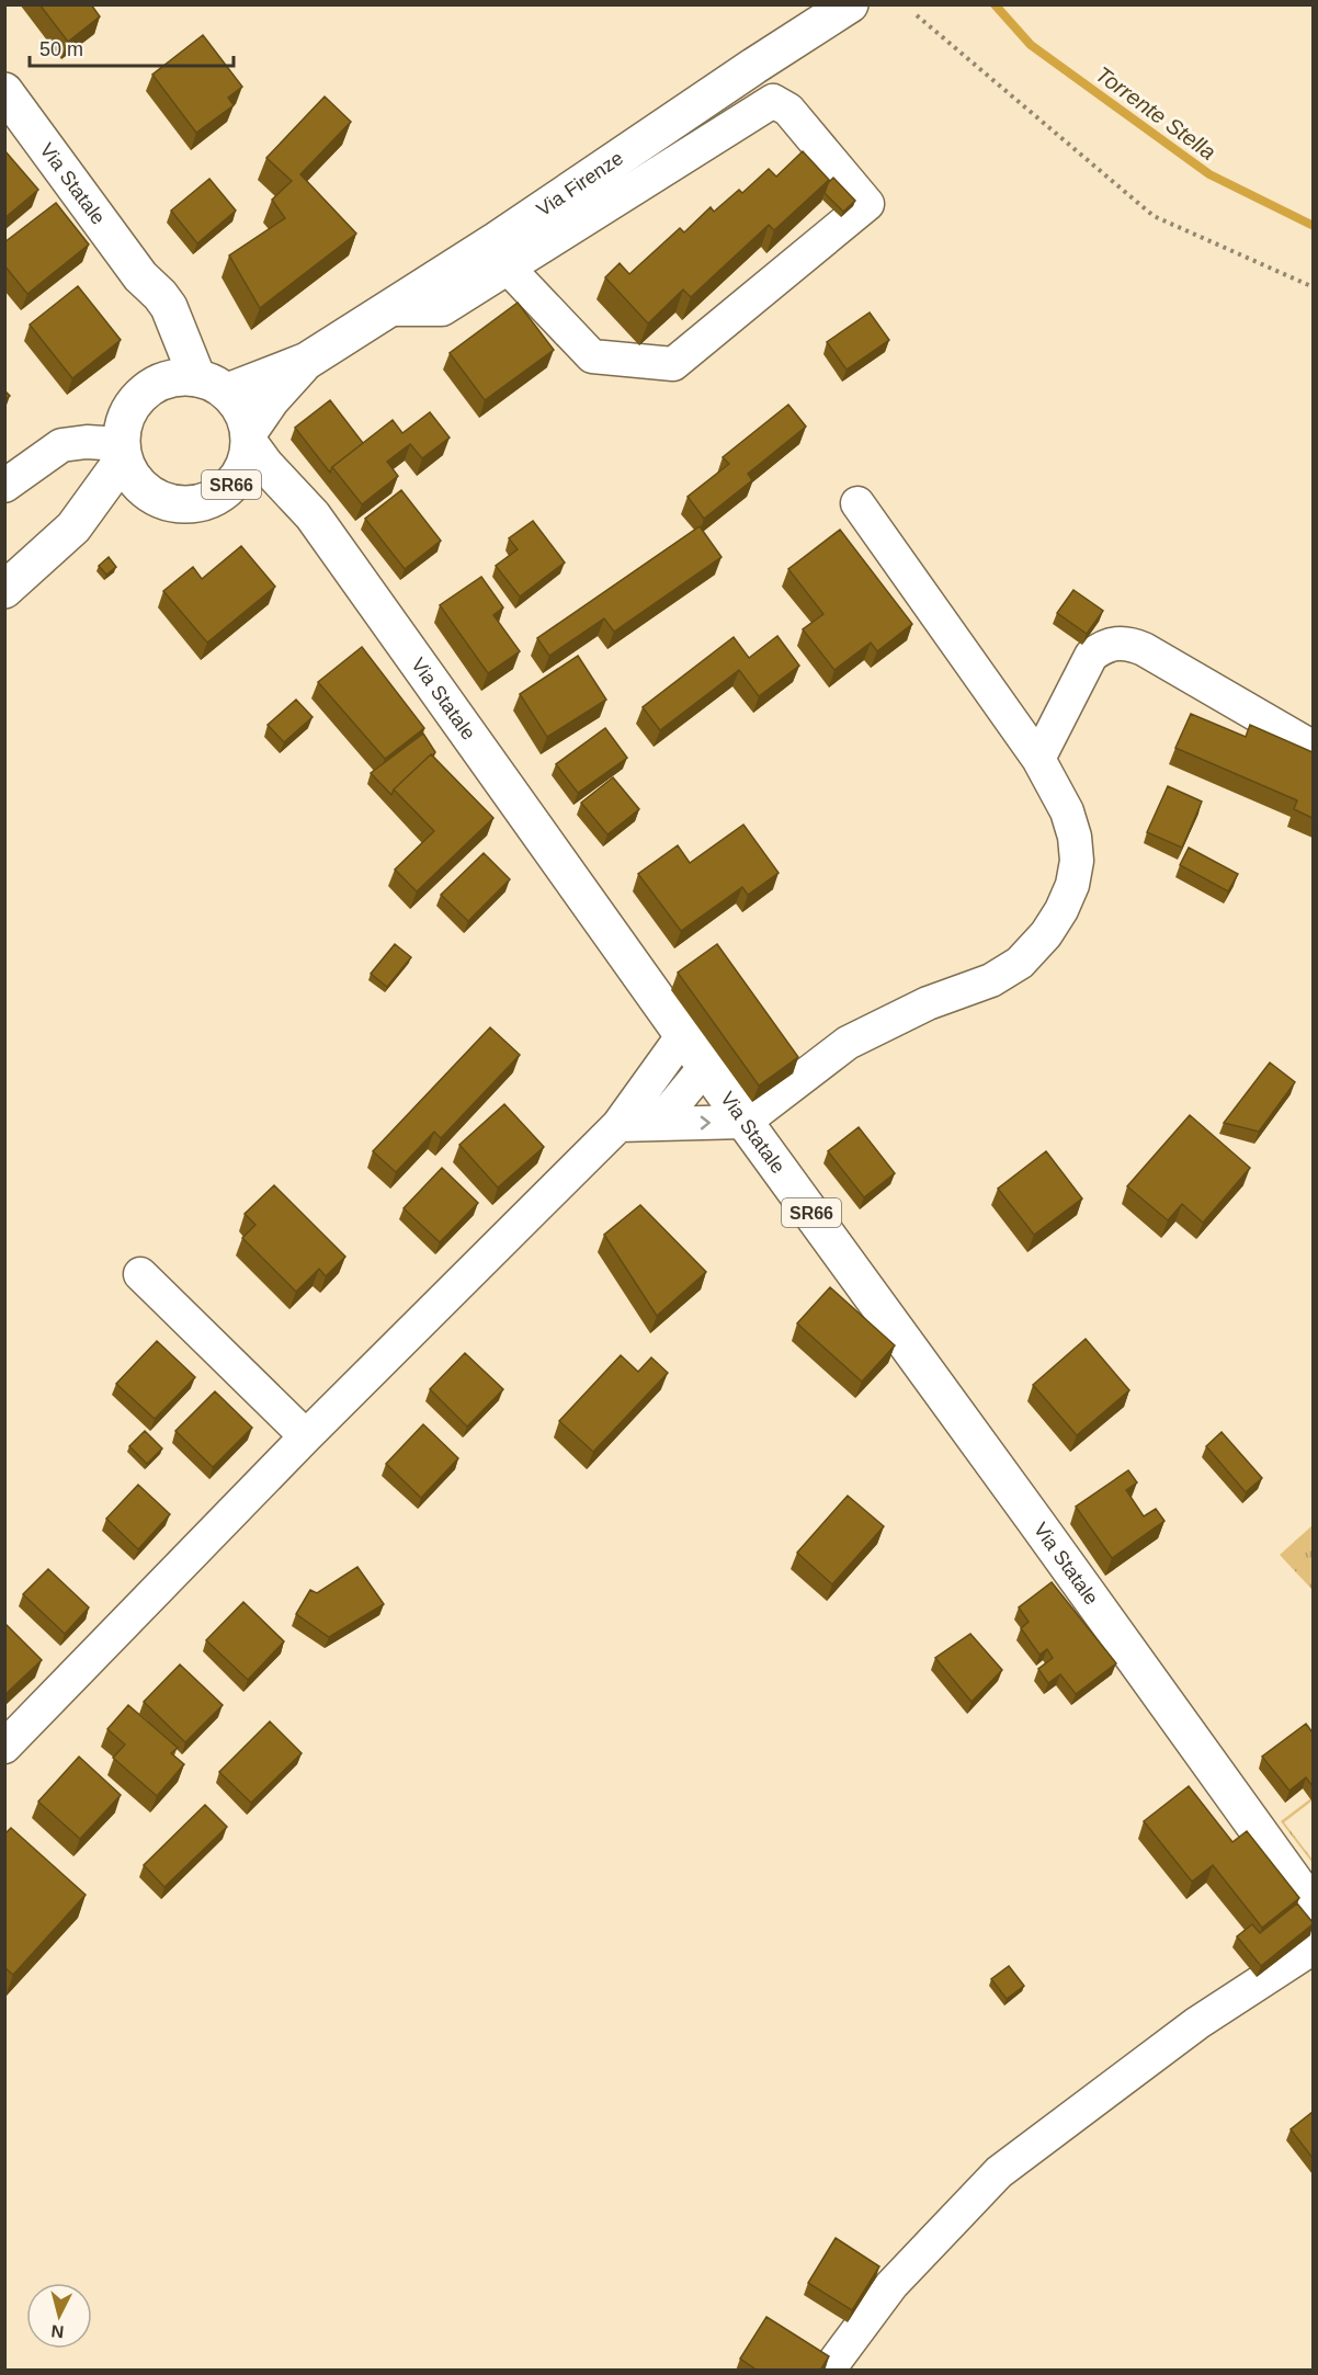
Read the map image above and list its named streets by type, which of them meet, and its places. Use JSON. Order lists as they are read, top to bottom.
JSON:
{
  "streets": {
    "main road": ["Via Statale", "Via Firenze", "SR66"]
  },
  "crossings": [
    ["Via Statale", "SR66"]
  ],
  "water": ["Torrente Stella"],
  "scale_bar": "50 m",
  "north": "bottom"
}
